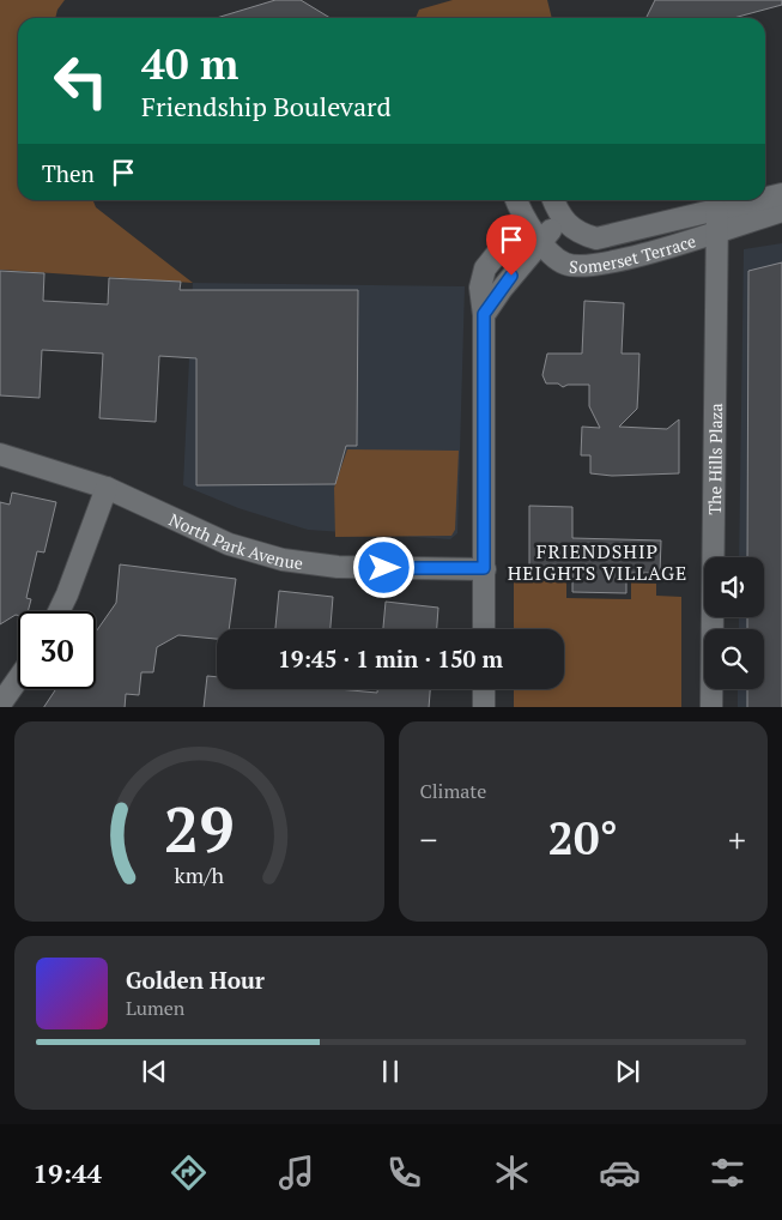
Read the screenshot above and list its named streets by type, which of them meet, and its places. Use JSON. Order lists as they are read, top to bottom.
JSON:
{
  "streets": {
    "street": ["Somerset Terrace", "The Hills Plaza", "North Park Avenue"]
  },
  "crossings": [
    ["Somerset Terrace", "The Hills Plaza"]
  ],
  "districts": ["FRIENDSHIP HEIGHTS VILLAGE"],
  "page": {
    "turn": ["40 m", "Friendship Boulevard"],
    "then": "Then",
    "limit": "30",
    "trip": "19:45 · 1 min · 150 m",
    "tile": "Climate",
    "heat": ["−", "20°", "+"],
    "song": ["Golden Hour", "Lumen"],
    "tabs": "19:44",
    "gauge": ["29", "km/h"]
  }
}
